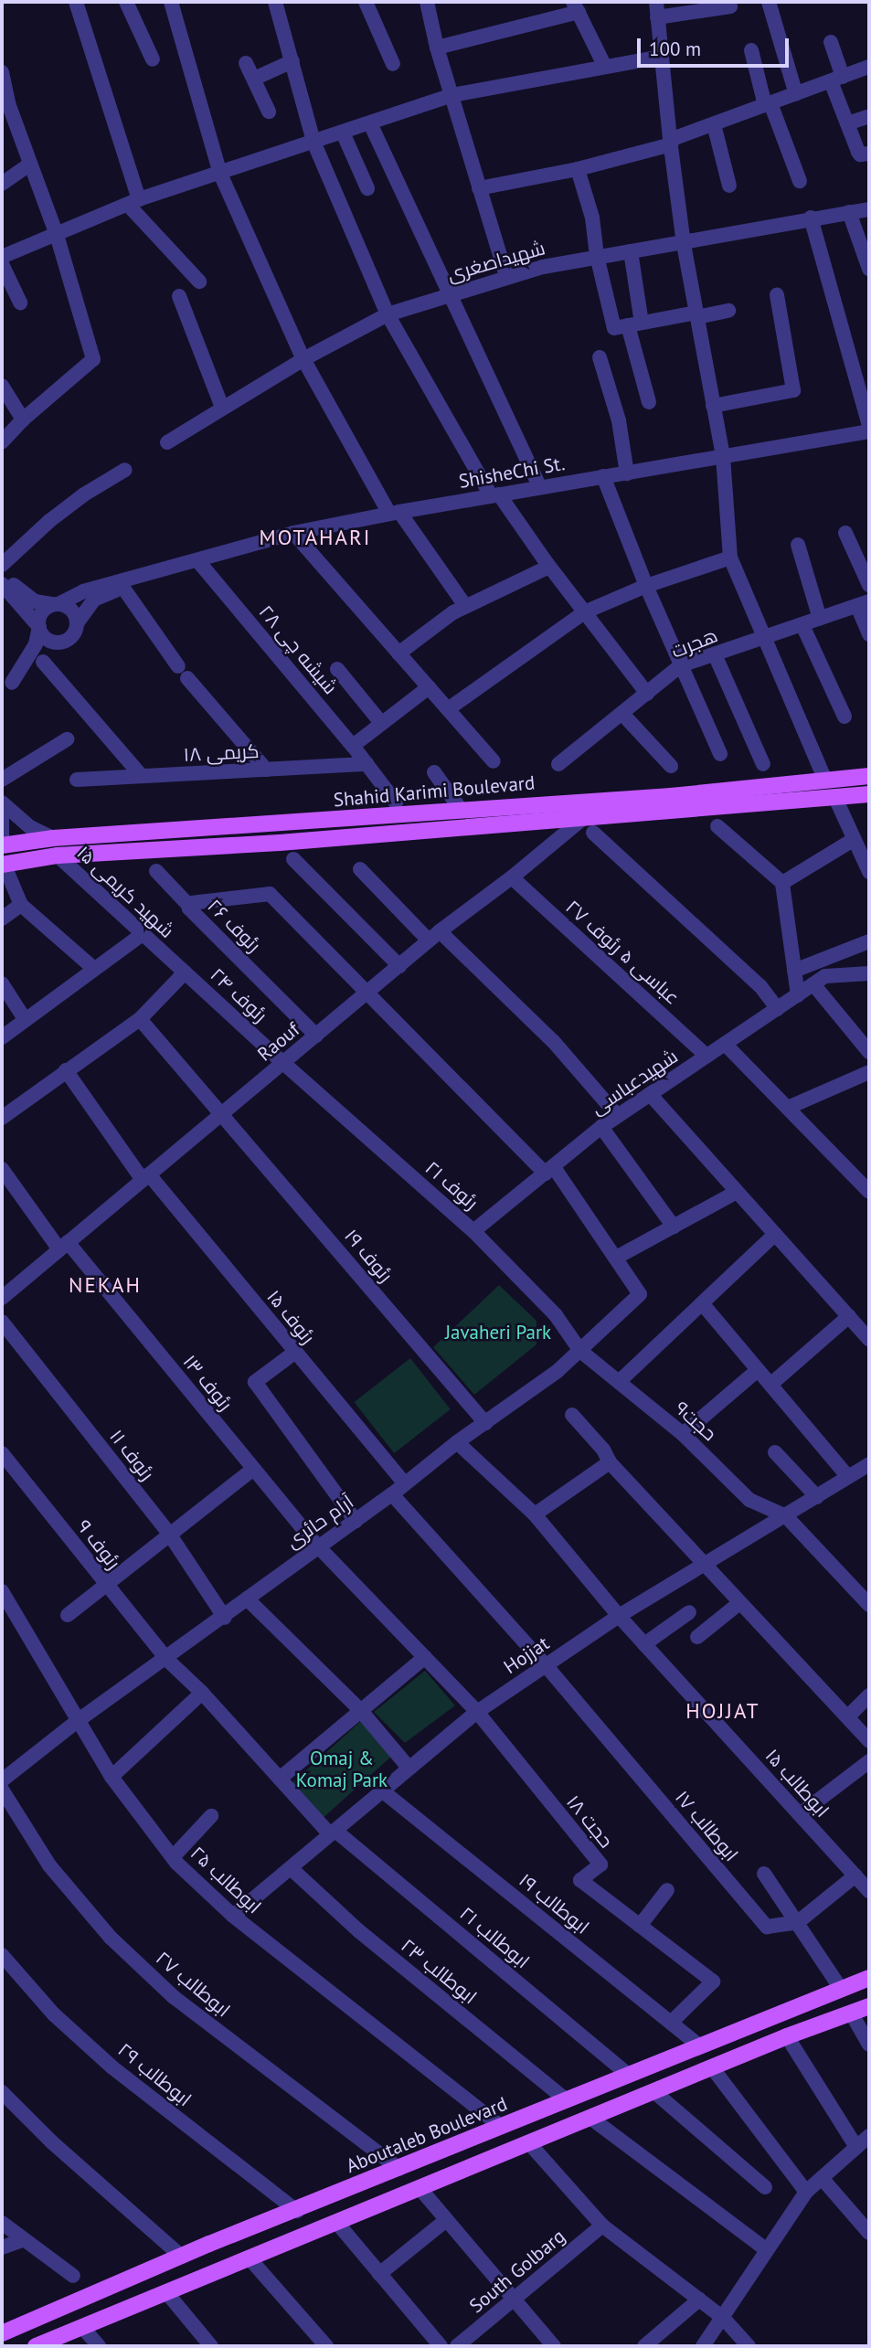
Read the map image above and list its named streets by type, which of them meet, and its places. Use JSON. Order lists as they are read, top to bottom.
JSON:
{
  "streets": {
    "main road": ["Shahid Karimi Boulevard", "Aboutaleb Boulevard"],
    "street": [
      "شهیداصغری",
      "ShisheChi St.",
      "هجرت",
      "شیشه چی ۲۸",
      "کریمی ۱۸",
      "شهید کریمی ۱۵",
      "رئوف ۲۶",
      "عباسی ۵ رئوف ۲۷",
      "رئوف ۲۴",
      "Raouf",
      "شهیدعباسی",
      "رئوف ۲۱",
      "رئوف ۱۹",
      "رئوف ۱۵",
      "رئوف ۱۳",
      "حجت۹",
      "رئوف ۱۱",
      "آرام حائری",
      "رئوف ۹",
      "Hojjat",
      "ابوطالب ۱۵",
      "حجت ۱۸",
      "ابوطالب ۱۷",
      "ابوطالب ۲۵",
      "ابوطالب ۱۹",
      "ابوطالب ۲۱",
      "ابوطالب ۲۳",
      "ابوطالب ۲۷",
      "ابوطالب ۲۹",
      "South Golbarg"
    ]
  },
  "crossings": [
    ["ShisheChi St.", "شیشه چی ۲۸"],
    ["شیشه چی ۲۸", "کریمی ۱۸"],
    ["Shahid Karimi Boulevard", "شهید کریمی ۱۵"],
    ["Shahid Karimi Boulevard", "Raouf"],
    ["شهید کریمی ۱۵", "رئوف ۲۴"],
    ["رئوف ۲۶", "Raouf"],
    ["عباسی ۵ رئوف ۲۷", "Raouf"],
    ["عباسی ۵ رئوف ۲۷", "شهیدعباسی"],
    ["رئوف ۲۴", "Raouf"],
    ["رئوف ۲۴", "رئوف ۲۱"],
    ["Raouf", "رئوف ۲۱"],
    ["Raouf", "رئوف ۱۹"],
    ["Raouf", "رئوف ۱۵"],
    ["Raouf", "رئوف ۱۳"],
    ["شهیدعباسی", "رئوف ۲۱"],
    ["رئوف ۲۱", "حجت۹"],
    ["رئوف ۲۱", "آرام حائری"],
    ["رئوف ۱۹", "آرام حائری"],
    ["رئوف ۱۵", "آرام حائری"],
    ["رئوف ۱۳", "آرام حائری"],
    ["رئوف ۱۳", "Hojjat"],
    ["رئوف ۱۳", "حجت ۱۸"],
    ["حجت۹", "آرام حائری"],
    ["حجت۹", "Hojjat"],
    ["رئوف ۱۱", "آرام حائری"],
    ["آرام حائری", "رئوف ۹"],
    ["آرام حائری", "ابوطالب ۱۵"],
    ["آرام حائری", "ابوطالب ۲۵"],
    ["رئوف ۹", "ابوطالب ۲۱"],
    ["Hojjat", "ابوطالب ۱۵"],
    ["Hojjat", "حجت ۱۸"],
    ["Hojjat", "ابوطالب ۱۷"],
    ["Hojjat", "ابوطالب ۲۵"],
    ["Hojjat", "ابوطالب ۱۹"],
    ["Hojjat", "ابوطالب ۲۱"],
    ["Hojjat", "ابوطالب ۲۳"],
    ["حجت ۱۸", "ابوطالب ۱۹"],
    ["ابوطالب ۲۵", "Aboutaleb Boulevard"],
    ["ابوطالب ۱۹", "Aboutaleb Boulevard"],
    ["ابوطالب ۲۱", "Aboutaleb Boulevard"],
    ["ابوطالب ۲۳", "Aboutaleb Boulevard"],
    ["ابوطالب ۲۷", "Aboutaleb Boulevard"],
    ["ابوطالب ۲۹", "Aboutaleb Boulevard"]
  ],
  "districts": ["MOTAHARI", "NEKAH", "HOJJAT"],
  "parks": ["Javaheri Park", "Omaj & Komaj Park"],
  "scale_bar": "100 m"
}
